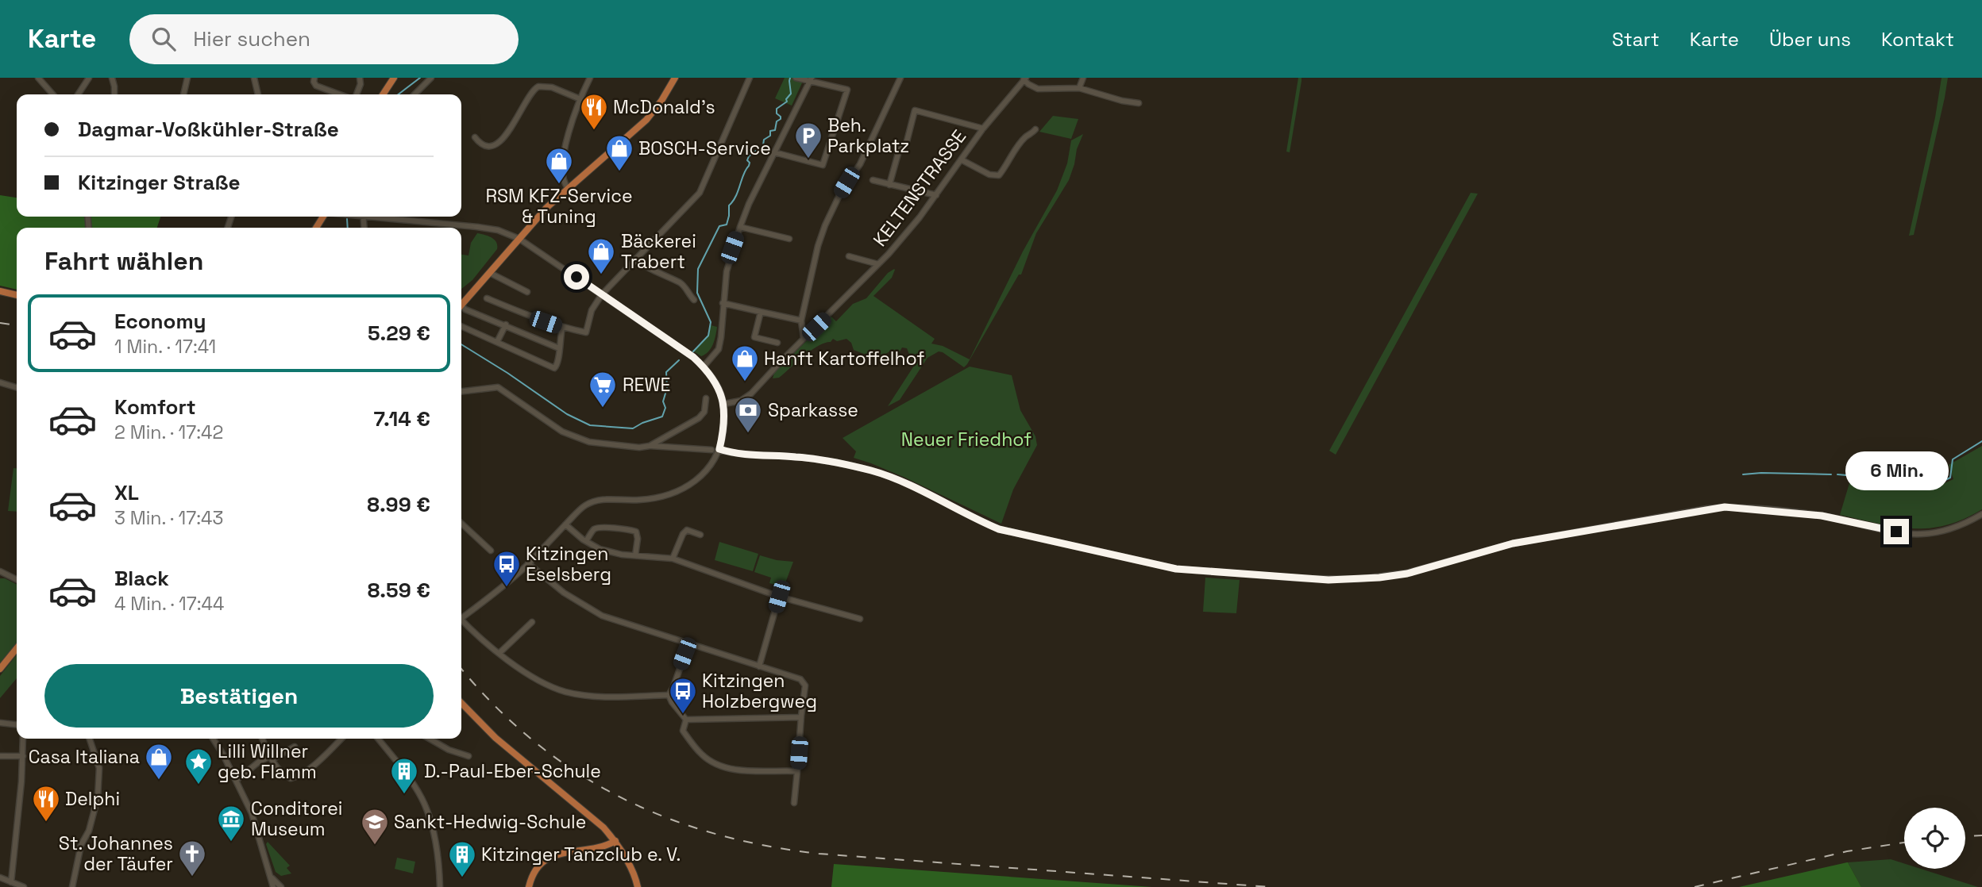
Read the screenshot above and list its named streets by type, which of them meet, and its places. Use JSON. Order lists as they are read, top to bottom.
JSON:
{
  "streets": {
    "street": ["KELTENSTRASSE"]
  },
  "parks": ["Neuer Friedhof"],
  "places": {
    "restaurant": ["McDonald's", "Delphi"],
    "parking": ["Beh. Parkplatz"],
    "shop": [
      "BOSCH-Service",
      "RSM KFZ-Service & Tuning",
      "Bäckerei Trabert",
      "Hanft Kartoffelhof",
      "Casa Italiana"
    ],
    "supermarket": ["REWE"],
    "bank": ["Sparkasse"],
    "bus stop": ["Kitzingen Eselsberg", "Kitzingen Holzbergweg"],
    "place": ["Lilli Willner geb. Flamm"],
    "building": ["D.-Paul-Eber-Schule", "Kitzinger Tanzclub e. V."],
    "museum": ["Conditorei Museum"],
    "school or university": ["Sankt-Hedwig-Schule"],
    "church": ["St. Johannes der Täufer"]
  },
  "page": {
    "header": "Karte",
    "search": "Hier suchen",
    "nav": [
      "Start",
      "Karte",
      "Über uns",
      "Kontakt"
    ],
    "banner": ["Dagmar-Voßkühler-Straße", "Kitzinger Straße"],
    "heading": "Fahrt wählen",
    "list": [
      {
        "name": "Economy",
        "note": "1 Min. · 17:41",
        "value": "5.29 €"
      },
      {
        "name": "Komfort",
        "note": "2 Min. · 17:42",
        "value": "7.14 €"
      },
      {
        "name": "XL",
        "note": "3 Min. · 17:43",
        "value": "8.99 €"
      },
      {
        "name": "Black",
        "note": "4 Min. · 17:44",
        "value": "8.59 €"
      }
    ],
    "bubble": "6 Min.",
    "buttons": "Bestätigen"
  }
}
